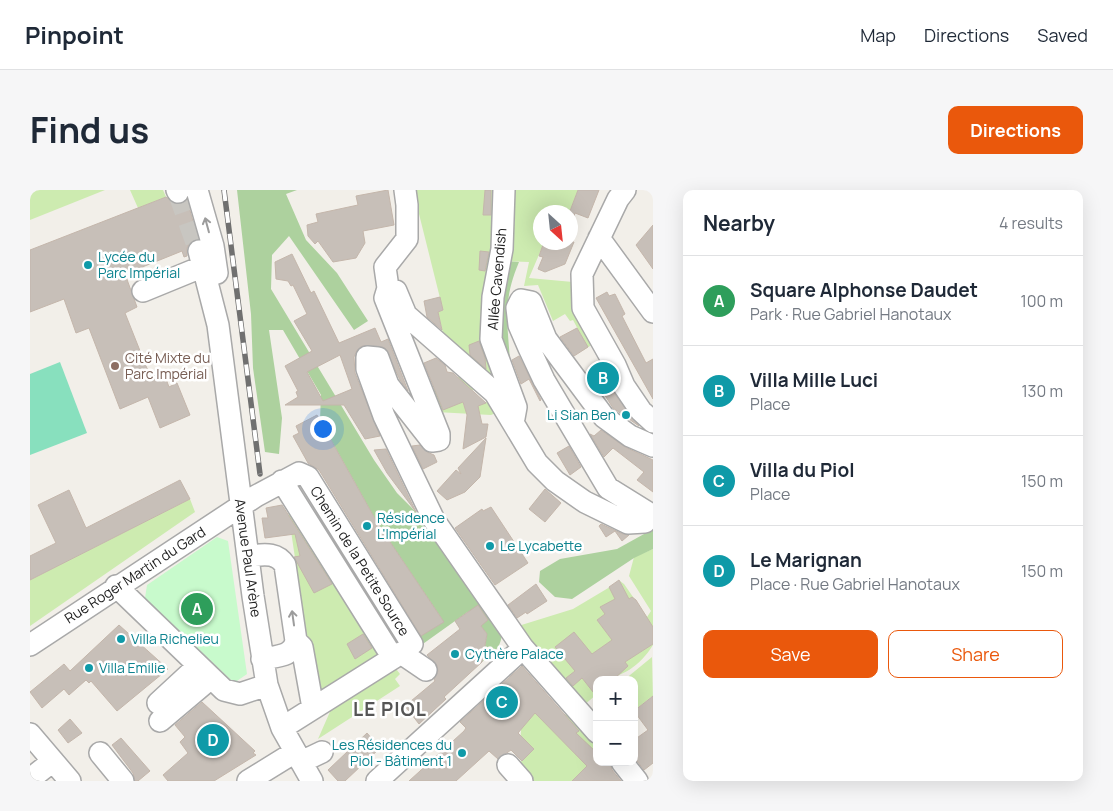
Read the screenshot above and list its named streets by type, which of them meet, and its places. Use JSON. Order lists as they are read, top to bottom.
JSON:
{
  "streets": {
    "street": [
      "Allée Cavendish",
      "Avenue Paul Arène",
      "Chemin de la Petite Source",
      "Rue Roger Martin du Gard"
    ]
  },
  "crossings": [
    ["Avenue Paul Arène", "Chemin de la Petite Source"],
    ["Avenue Paul Arène", "Rue Roger Martin du Gard"],
    ["Chemin de la Petite Source", "Rue Roger Martin du Gard"]
  ],
  "districts": ["LE PIOL"],
  "places": [
    "Lycée du Parc Impérial",
    "Cité Mixte du Parc Impérial",
    "Li Sian Ben",
    "Résidence L'Impérial",
    "Le Lycabette",
    "Villa Richelieu",
    "Cythère Palace",
    "Villa Emilie",
    "Les Résidences du Piol - Bâtiment 1"
  ],
  "north": "bottom right",
  "page": {
    "header": "Pinpoint",
    "nav": ["Map", "Directions", "Saved"],
    "title": "Find us",
    "buttons": [
      "Directions",
      ["Save", "Share"]
    ],
    "heading": ["Nearby", "4 results"],
    "list": [
      {
        "mark": "A",
        "name": "Square Alphonse Daudet",
        "note": "Park · Rue Gabriel Hanotaux",
        "value": "100 m"
      },
      {
        "mark": "B",
        "name": "Villa Mille Luci",
        "note": "Place",
        "value": "130 m"
      },
      {
        "mark": "C",
        "name": "Villa du Piol",
        "note": "Place",
        "value": "150 m"
      },
      {
        "mark": "D",
        "name": "Le Marignan",
        "note": "Place · Rue Gabriel Hanotaux",
        "value": "150 m"
      }
    ],
    "pins": [
      "B",
      "A",
      "C",
      "D"
    ],
    "map_buttons": ["+", "−"]
  }
}
